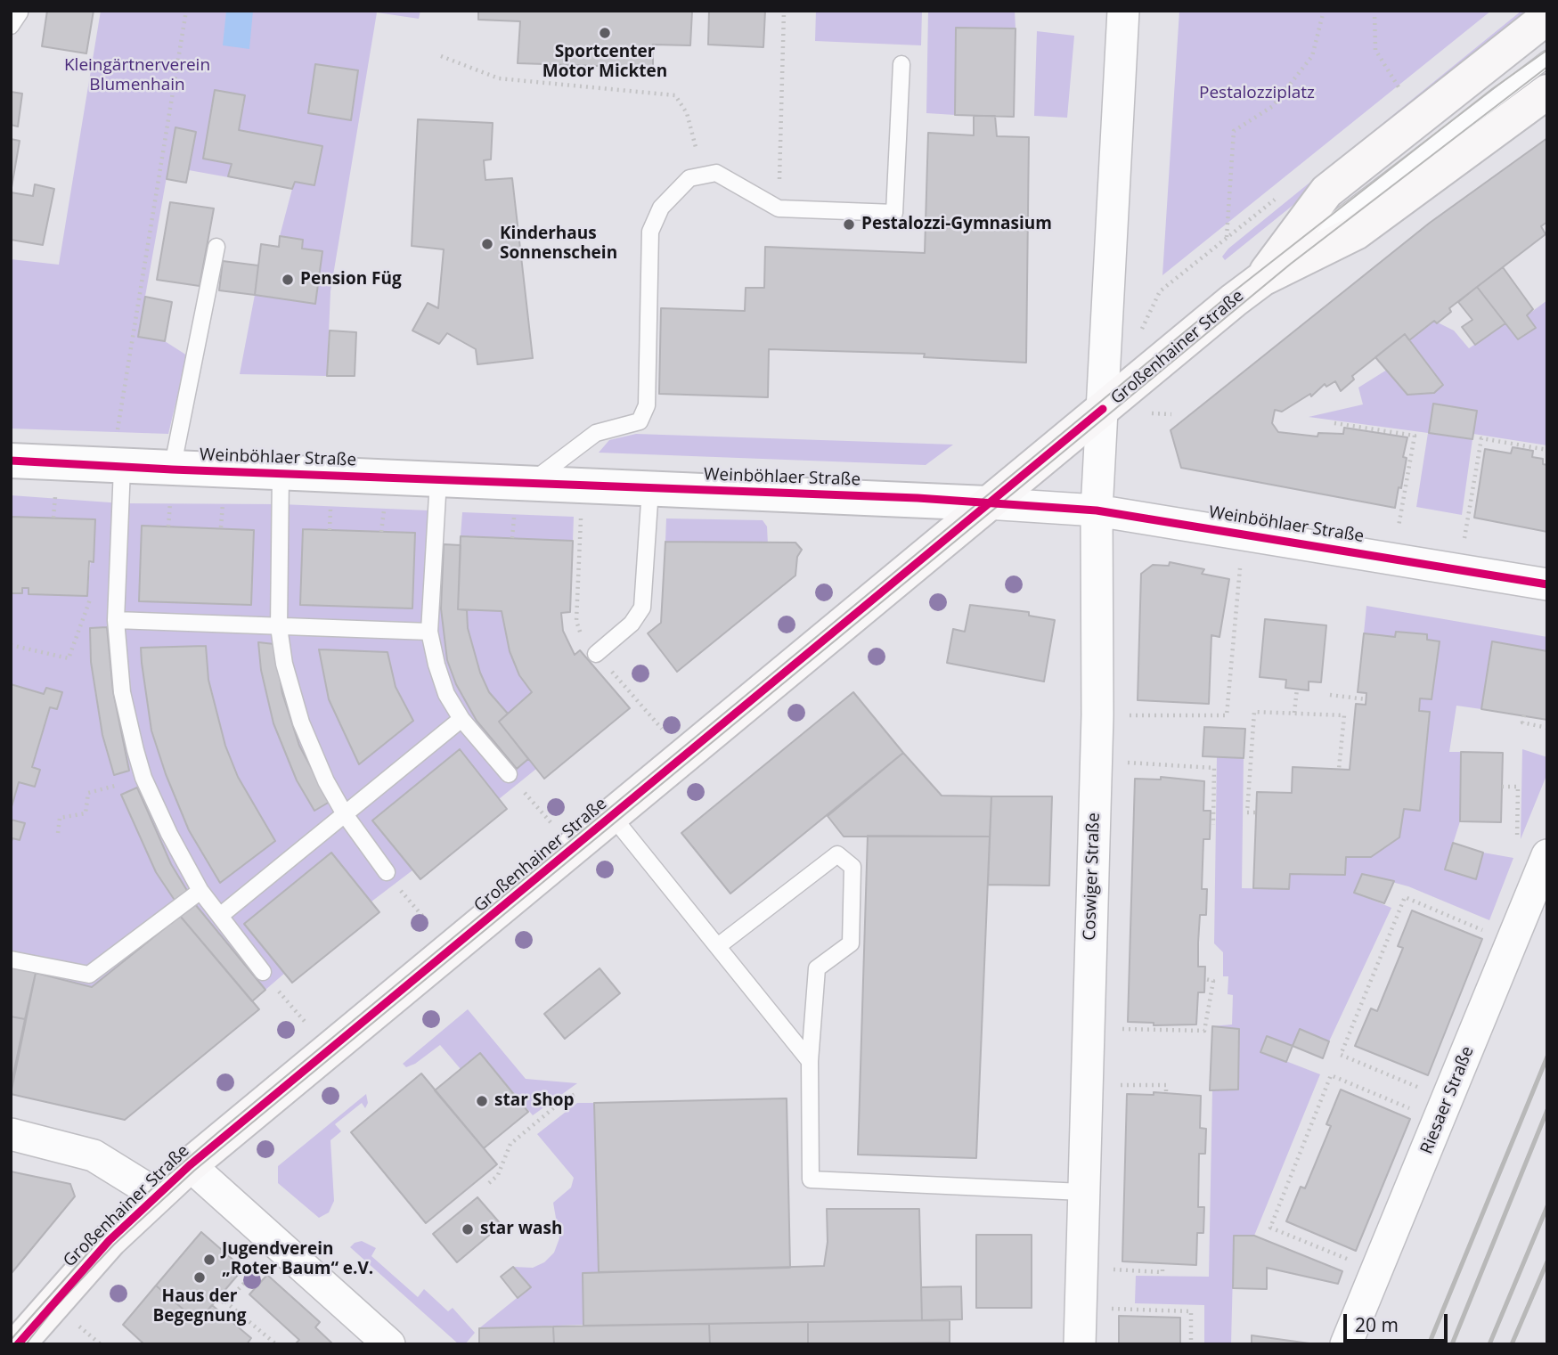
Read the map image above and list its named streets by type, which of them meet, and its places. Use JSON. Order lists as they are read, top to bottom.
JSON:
{
  "streets": {
    "main road": ["Großenhainer Straße"],
    "street": ["Weinböhlaer Straße", "Coswiger Straße", "Riesaer Straße"]
  },
  "crossings": [
    ["Großenhainer Straße", "Weinböhlaer Straße"],
    ["Großenhainer Straße", "Coswiger Straße"],
    ["Weinböhlaer Straße", "Coswiger Straße"]
  ],
  "parks": ["Kleingärtnerverein Blumenhain", "Pestalozziplatz"],
  "places": [
    "Sportcenter Motor Mickten",
    "Pestalozzi-Gymnasium",
    "Kinderhaus Sonnenschein",
    "Pension Füg",
    "star Shop",
    "star wash",
    "Jugendverein „Roter Baum“ e.V.",
    "Haus der Begegnung"
  ],
  "scale_bar": "20 m"
}
